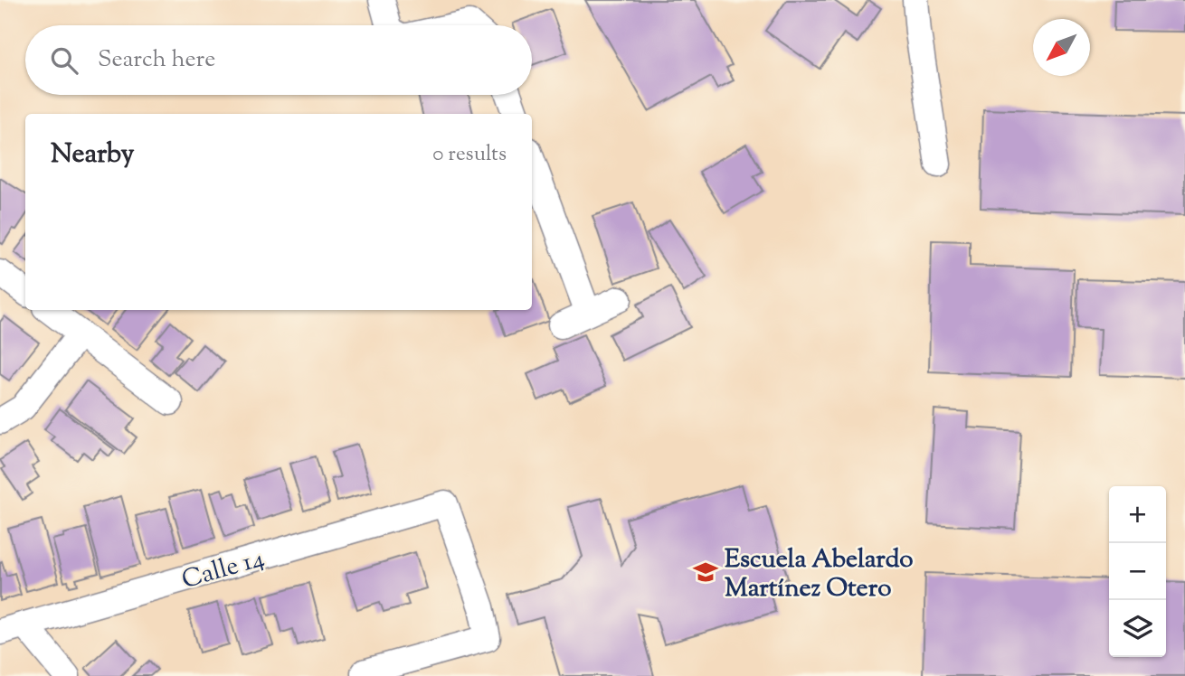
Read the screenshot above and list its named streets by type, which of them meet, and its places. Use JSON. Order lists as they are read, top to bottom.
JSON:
{
  "streets": {
    "street": ["Calle 14"]
  },
  "places": {
    "school or university": ["Escuela Abelardo Martínez Otero"]
  },
  "north": "bottom left",
  "page": {
    "search": "Search here",
    "heading": ["Nearby", "0 results"],
    "map_buttons": ["+", "−"]
  }
}
